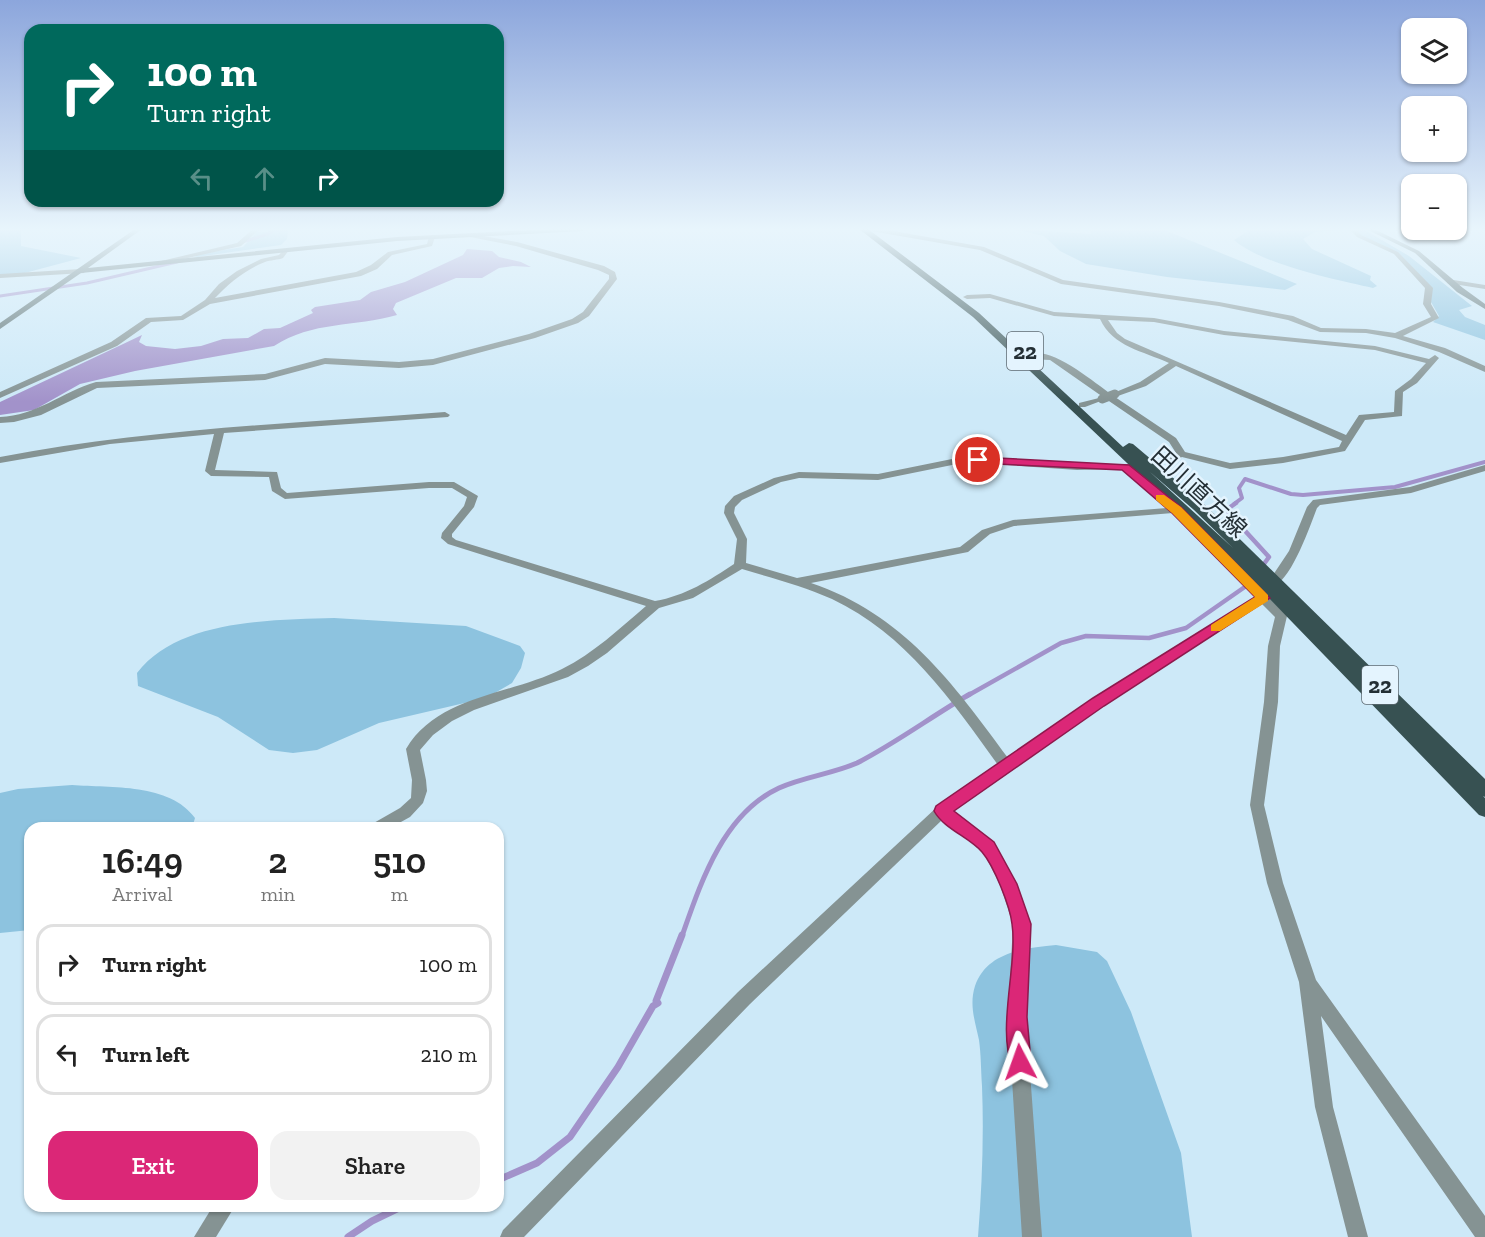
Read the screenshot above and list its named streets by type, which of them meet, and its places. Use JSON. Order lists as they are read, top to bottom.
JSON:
{
  "streets": {
    "main road": ["22", "田川直方線"]
  },
  "page": {
    "map_buttons": ["+", "−"],
    "turn": ["100 m", "Turn right"],
    "eta": [
      "16:49",
      "Arrival",
      "2",
      "min",
      "510",
      "m"
    ],
    "list": [
      {
        "name": "Turn right",
        "value": "100 m"
      },
      {
        "name": "Turn left",
        "value": "210 m"
      }
    ],
    "buttons": ["Exit", "Share"]
  }
}
